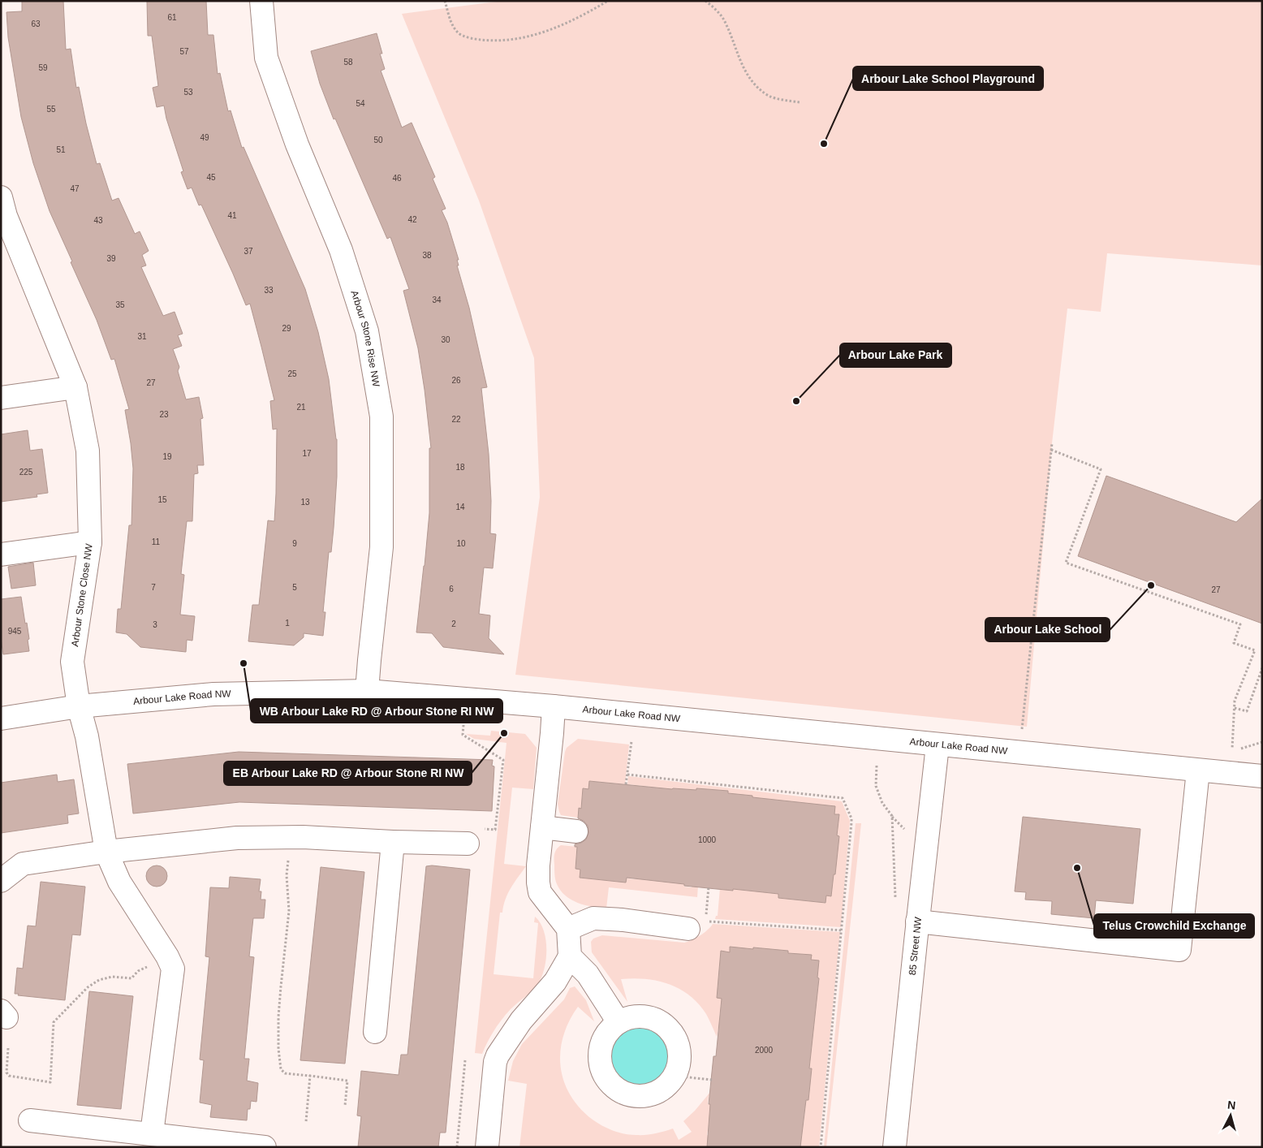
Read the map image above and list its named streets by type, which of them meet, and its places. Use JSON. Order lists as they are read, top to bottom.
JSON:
{
  "streets": {
    "street": [
      "Arbour Stone Rise NW",
      "Arbour Stone Close NW",
      "Arbour Lake Road NW",
      "85 Street NW"
    ]
  },
  "crossings": [
    ["Arbour Stone Rise NW", "Arbour Lake Road NW"],
    ["Arbour Stone Close NW", "Arbour Lake Road NW"],
    ["Arbour Lake Road NW", "85 Street NW"]
  ],
  "places": [
    "Arbour Lake School Playground",
    "Arbour Lake Park",
    "Arbour Lake School",
    "WB Arbour Lake RD @ Arbour Stone RI NW",
    "EB Arbour Lake RD @ Arbour Stone RI NW",
    "Telus Crowchild Exchange"
  ],
  "house_numbers": [
    "61",
    "63",
    "57",
    "58",
    "59",
    "53",
    "54",
    "55",
    "49",
    "50",
    "51",
    "45",
    "46",
    "47",
    "41",
    "42",
    "43",
    "37",
    "38",
    "39",
    "33",
    "34",
    "35",
    "29",
    "31",
    "30",
    "25",
    "26",
    "27",
    "21",
    "23",
    "22",
    "17",
    "19",
    "18",
    "225",
    "15",
    "13",
    "14",
    "11",
    "9",
    "10",
    "7",
    "5",
    "6",
    "27",
    "1",
    "2",
    "3",
    "945",
    "1000",
    "2000"
  ],
  "north": "top"
}
